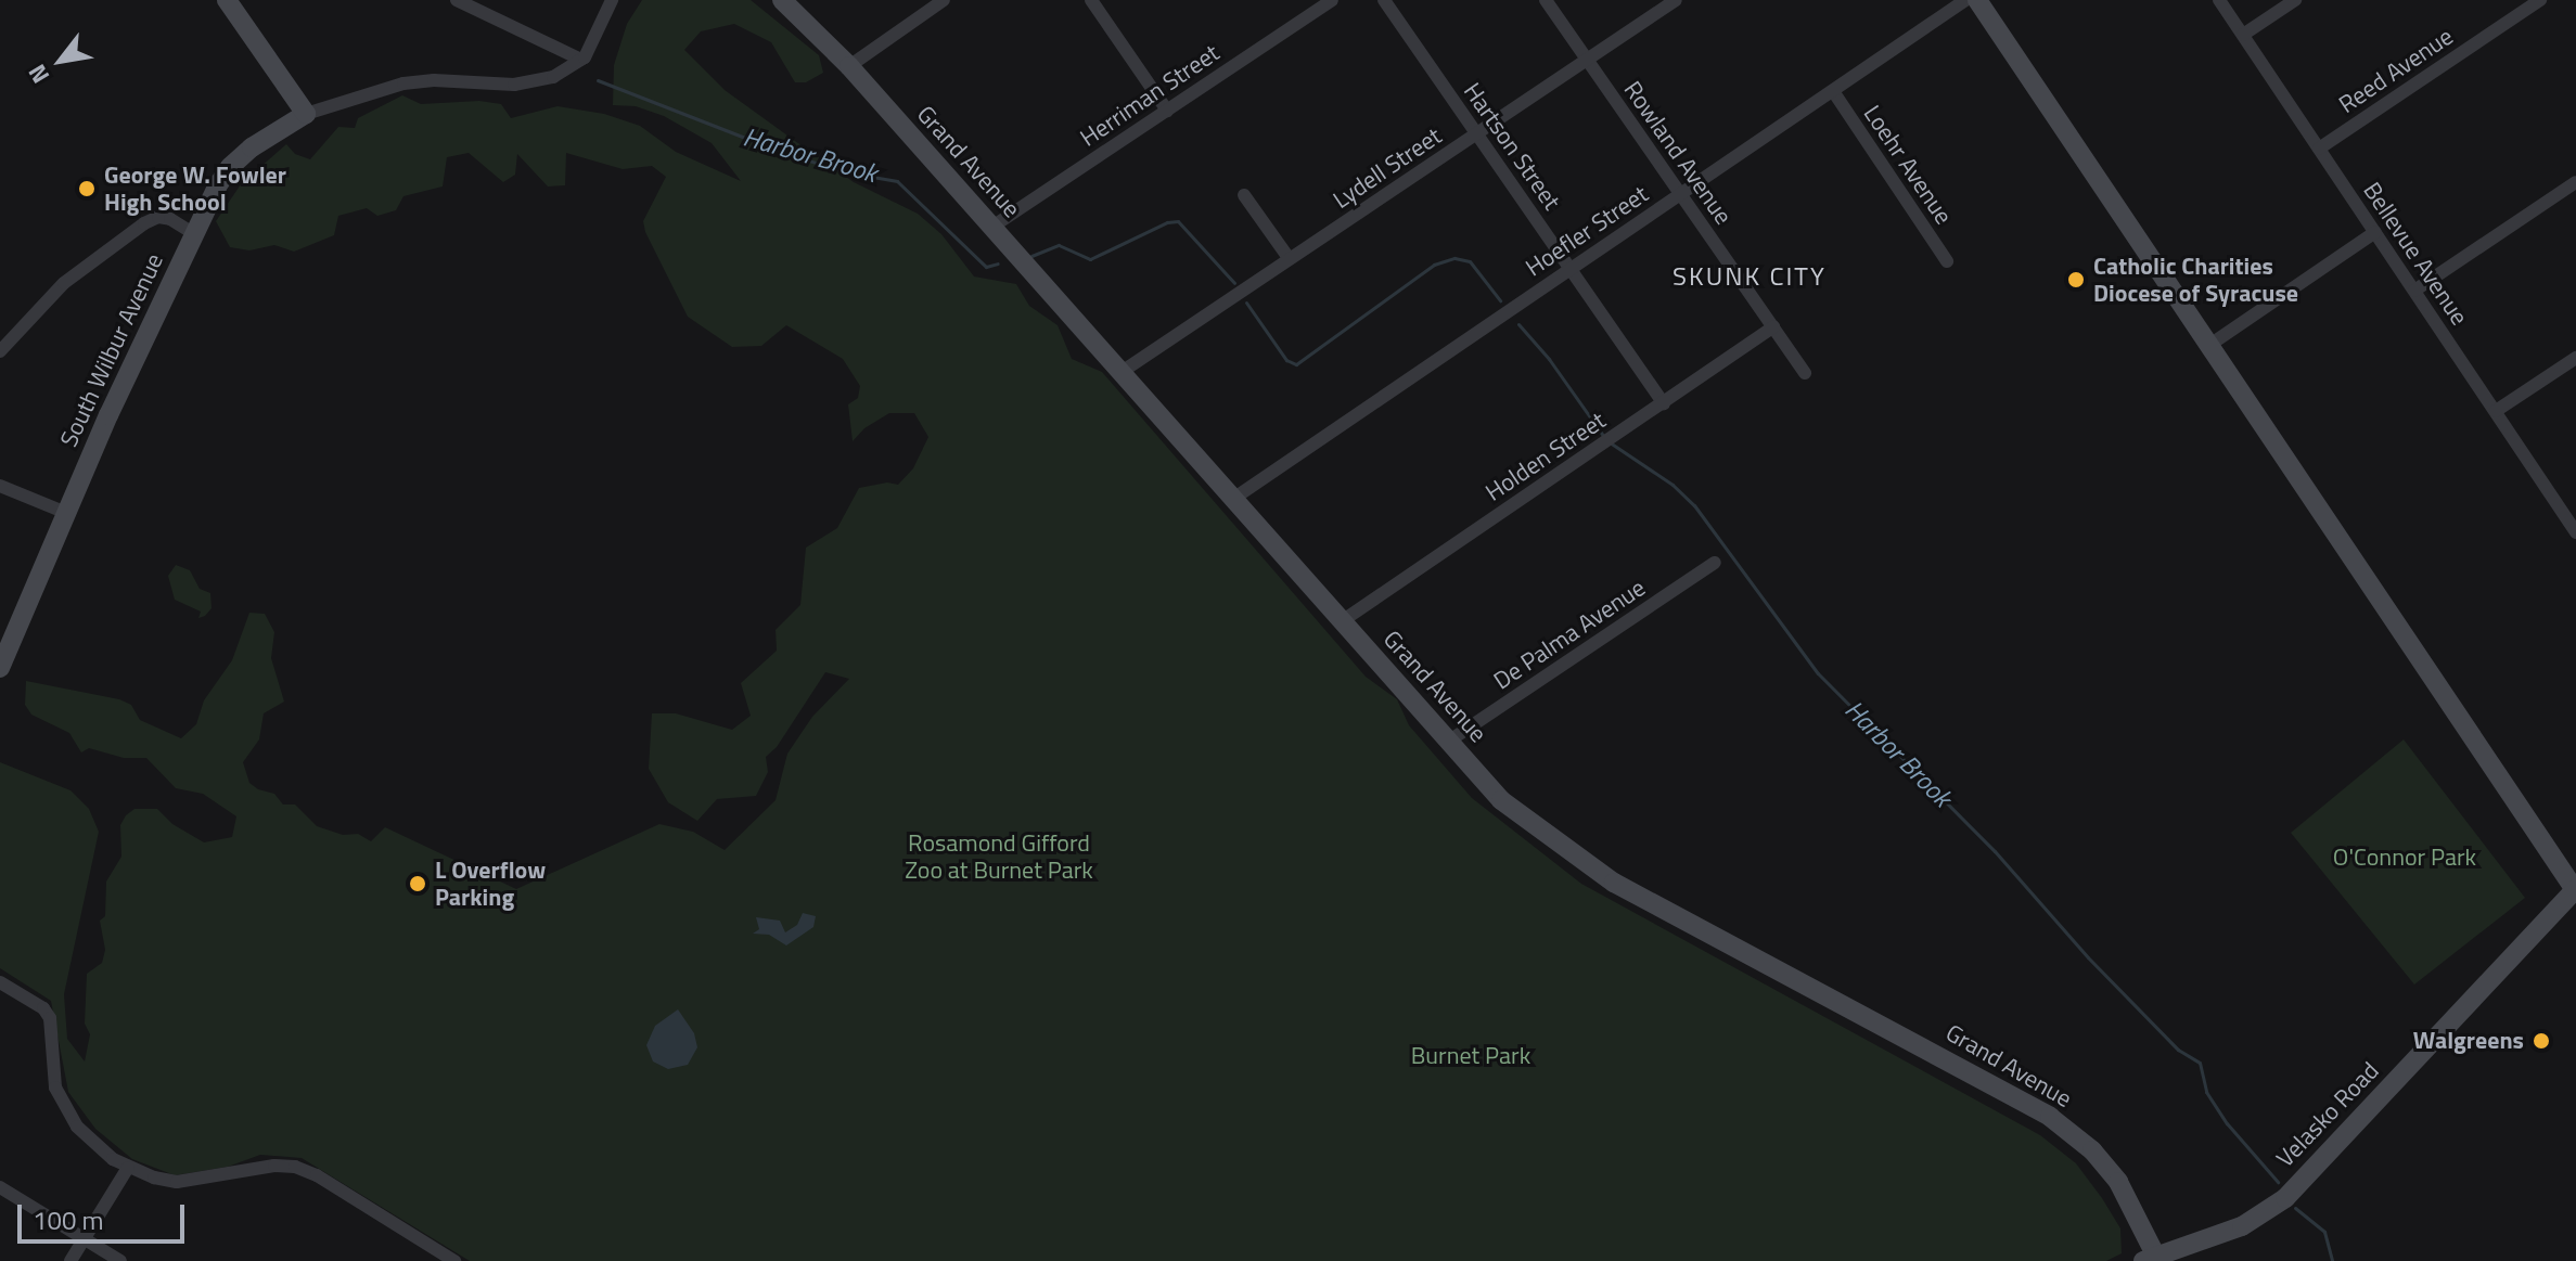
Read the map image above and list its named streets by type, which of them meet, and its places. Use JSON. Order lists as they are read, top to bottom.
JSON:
{
  "streets": {
    "street": [
      "Reed Avenue",
      "Herriman Street",
      "Hartson Street",
      "Rowland Avenue",
      "Grand Avenue",
      "Loehr Avenue",
      "Lydell Street",
      "Hoefler Street",
      "Bellevue Avenue",
      "South Wilbur Avenue",
      "Holden Street",
      "De Palma Avenue",
      "Velasko Road"
    ]
  },
  "crossings": [
    ["Reed Avenue", "Bellevue Avenue"],
    ["Herriman Street", "Grand Avenue"],
    ["Hartson Street", "Lydell Street"],
    ["Hartson Street", "Hoefler Street"],
    ["Hartson Street", "Holden Street"],
    ["Rowland Avenue", "Lydell Street"],
    ["Rowland Avenue", "Hoefler Street"],
    ["Rowland Avenue", "Holden Street"],
    ["Grand Avenue", "Lydell Street"],
    ["Grand Avenue", "Hoefler Street"],
    ["Grand Avenue", "Holden Street"],
    ["Grand Avenue", "De Palma Avenue"],
    ["Grand Avenue", "Velasko Road"],
    ["Loehr Avenue", "Hoefler Street"]
  ],
  "districts": ["SKUNK CITY"],
  "water": ["Harbor Brook"],
  "parks": ["Rosamond Gifford Zoo at Burnet Park", "O'Connor Park", "Burnet Park"],
  "places": [
    "George W. Fowler High School",
    "Catholic Charities Diocese of Syracuse",
    "L Overflow Parking",
    "Walgreens"
  ],
  "scale_bar": "100 m",
  "north": "bottom left"
}
